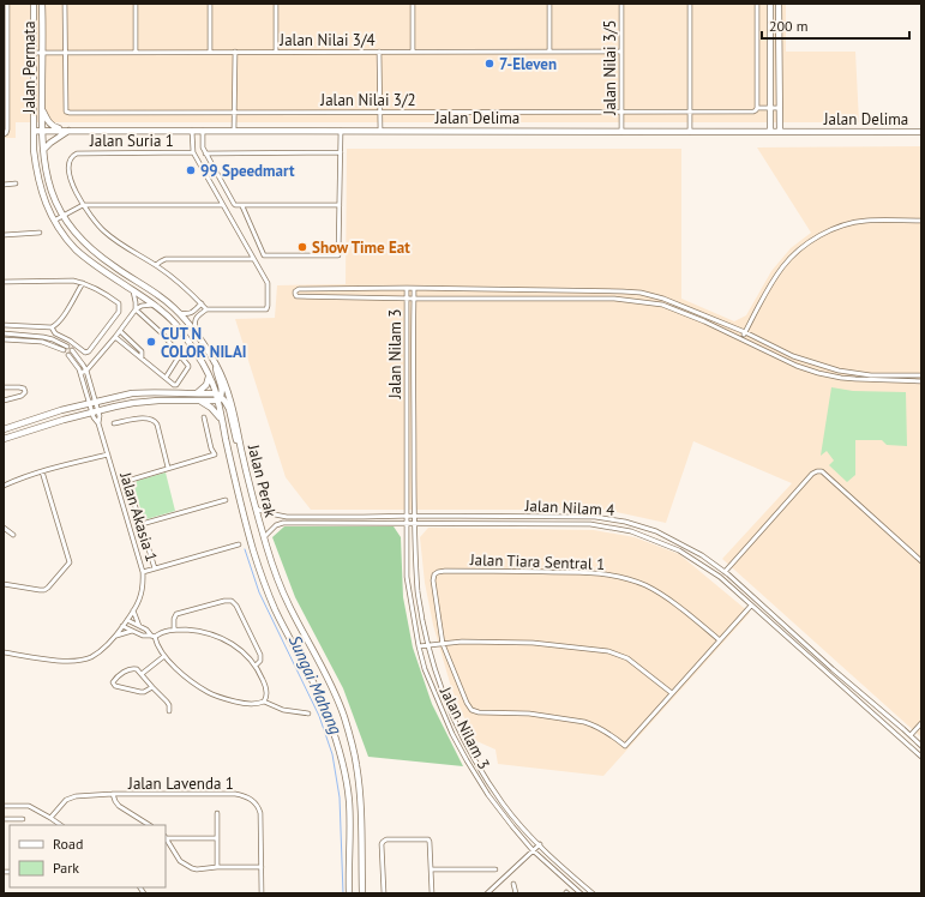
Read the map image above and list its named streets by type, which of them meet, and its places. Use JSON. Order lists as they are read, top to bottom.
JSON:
{
  "streets": {
    "main road": ["Jalan Permata", "Jalan Delima", "Jalan Perak"],
    "street": [
      "Jalan Nilai 3/4",
      "Jalan Nilai 3/5",
      "Jalan Nilai 3/2",
      "Jalan Suria 1",
      "Jalan Nilam 3",
      "Jalan Nilam 4",
      "Jalan Akasia 1",
      "Jalan Tiara Sentral 1",
      "Jalan Lavenda 1"
    ]
  },
  "crossings": [
    ["Jalan Nilai 3/4", "Jalan Permata"],
    ["Jalan Nilai 3/4", "Jalan Nilai 3/5"],
    ["Jalan Nilai 3/4", "Jalan Nilai 3/2"],
    ["Jalan Permata", "Jalan Delima"],
    ["Jalan Permata", "Jalan Perak"],
    ["Jalan Nilai 3/5", "Jalan Nilai 3/2"],
    ["Jalan Nilai 3/5", "Jalan Delima"],
    ["Jalan Delima", "Jalan Perak"],
    ["Jalan Nilam 3", "Jalan Nilam 4"],
    ["Jalan Perak", "Jalan Nilam 4"]
  ],
  "water": ["Sungai Mahang"],
  "places": [
    "7-Eleven",
    "99 Speedmart",
    "Show Time Eat",
    "CUT N COLOR NILAI"
  ],
  "legend": ["Road", "Park"],
  "scale_bar": "200 m"
}
